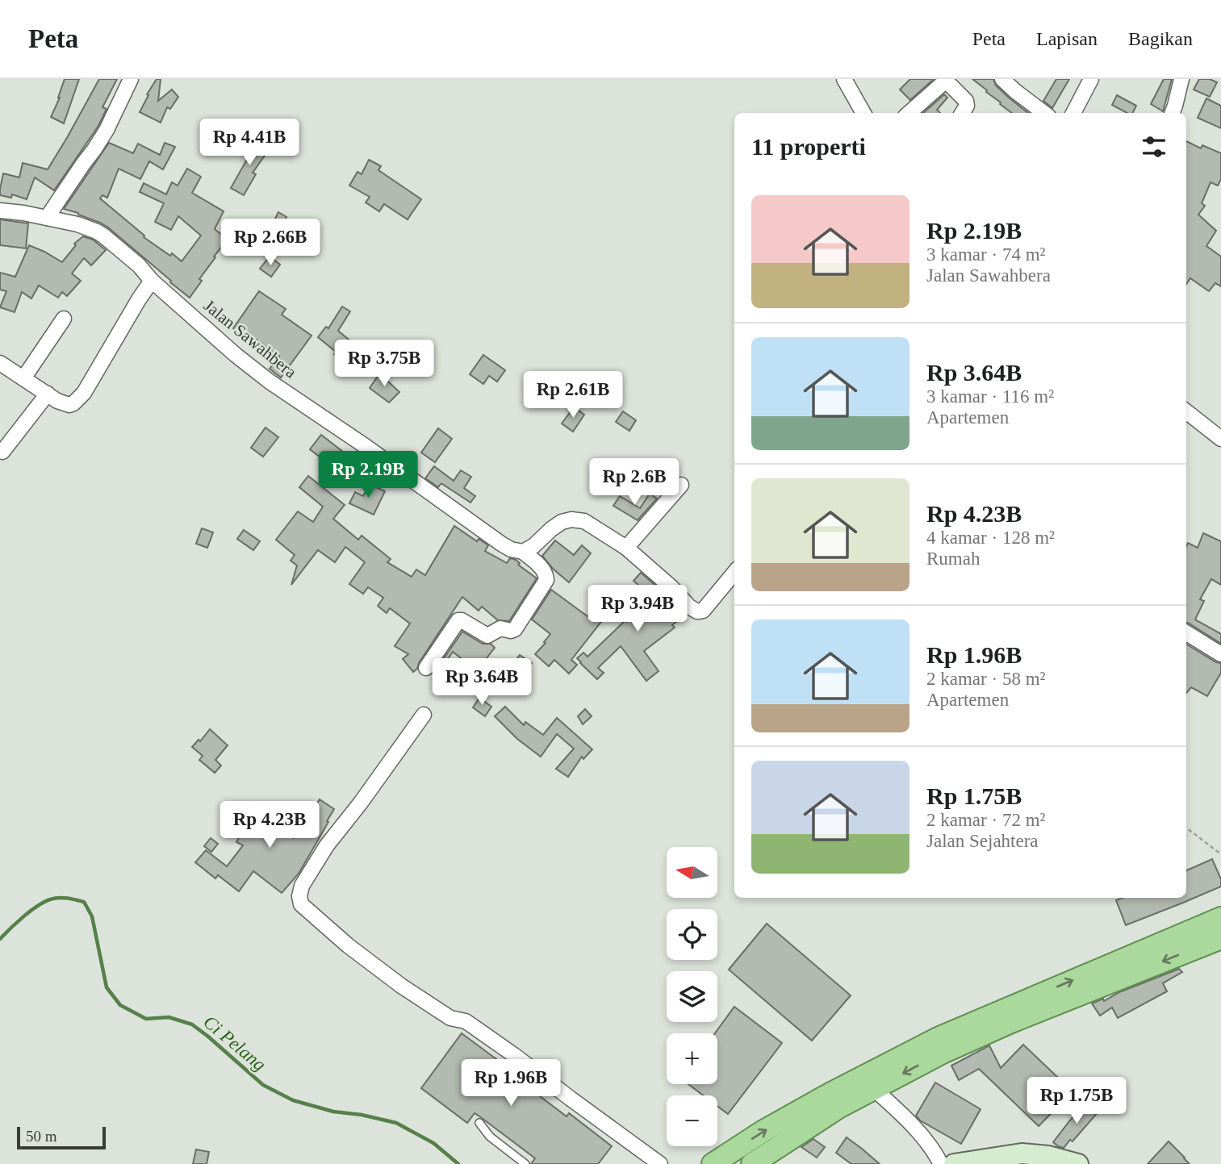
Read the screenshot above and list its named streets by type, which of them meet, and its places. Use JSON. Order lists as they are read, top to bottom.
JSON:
{
  "streets": {
    "street": ["Jalan Sawahbera"]
  },
  "water": ["Ci Pelang"],
  "scale_bar": "50 m",
  "north": "left",
  "page": {
    "header": "Peta",
    "nav": ["Peta", "Lapisan", "Bagikan"],
    "heading": "11 properti",
    "price": [
      "Rp 4.41B",
      "Rp 2.66B",
      "Rp 3.75B",
      "Rp 2.61B",
      "Rp 2.19B",
      "Rp 2.6B",
      "Rp 3.94B",
      "Rp 3.64B",
      "Rp 4.23B",
      "Rp 1.96B",
      "Rp 1.75B"
    ],
    "list": [
      {
        "name": "Rp 2.19B",
        "note": "3 kamar · 74 m² · Jalan Sawahbera"
      },
      {
        "name": "Rp 3.64B",
        "note": "3 kamar · 116 m² · Apartemen"
      },
      {
        "name": "Rp 4.23B",
        "note": "4 kamar · 128 m² · Rumah"
      },
      {
        "name": "Rp 1.96B",
        "note": "2 kamar · 58 m² · Apartemen"
      },
      {
        "name": "Rp 1.75B",
        "note": "2 kamar · 72 m² · Jalan Sejahtera"
      }
    ],
    "map_buttons": ["+", "−"],
    "scale": "50 m"
  }
}
